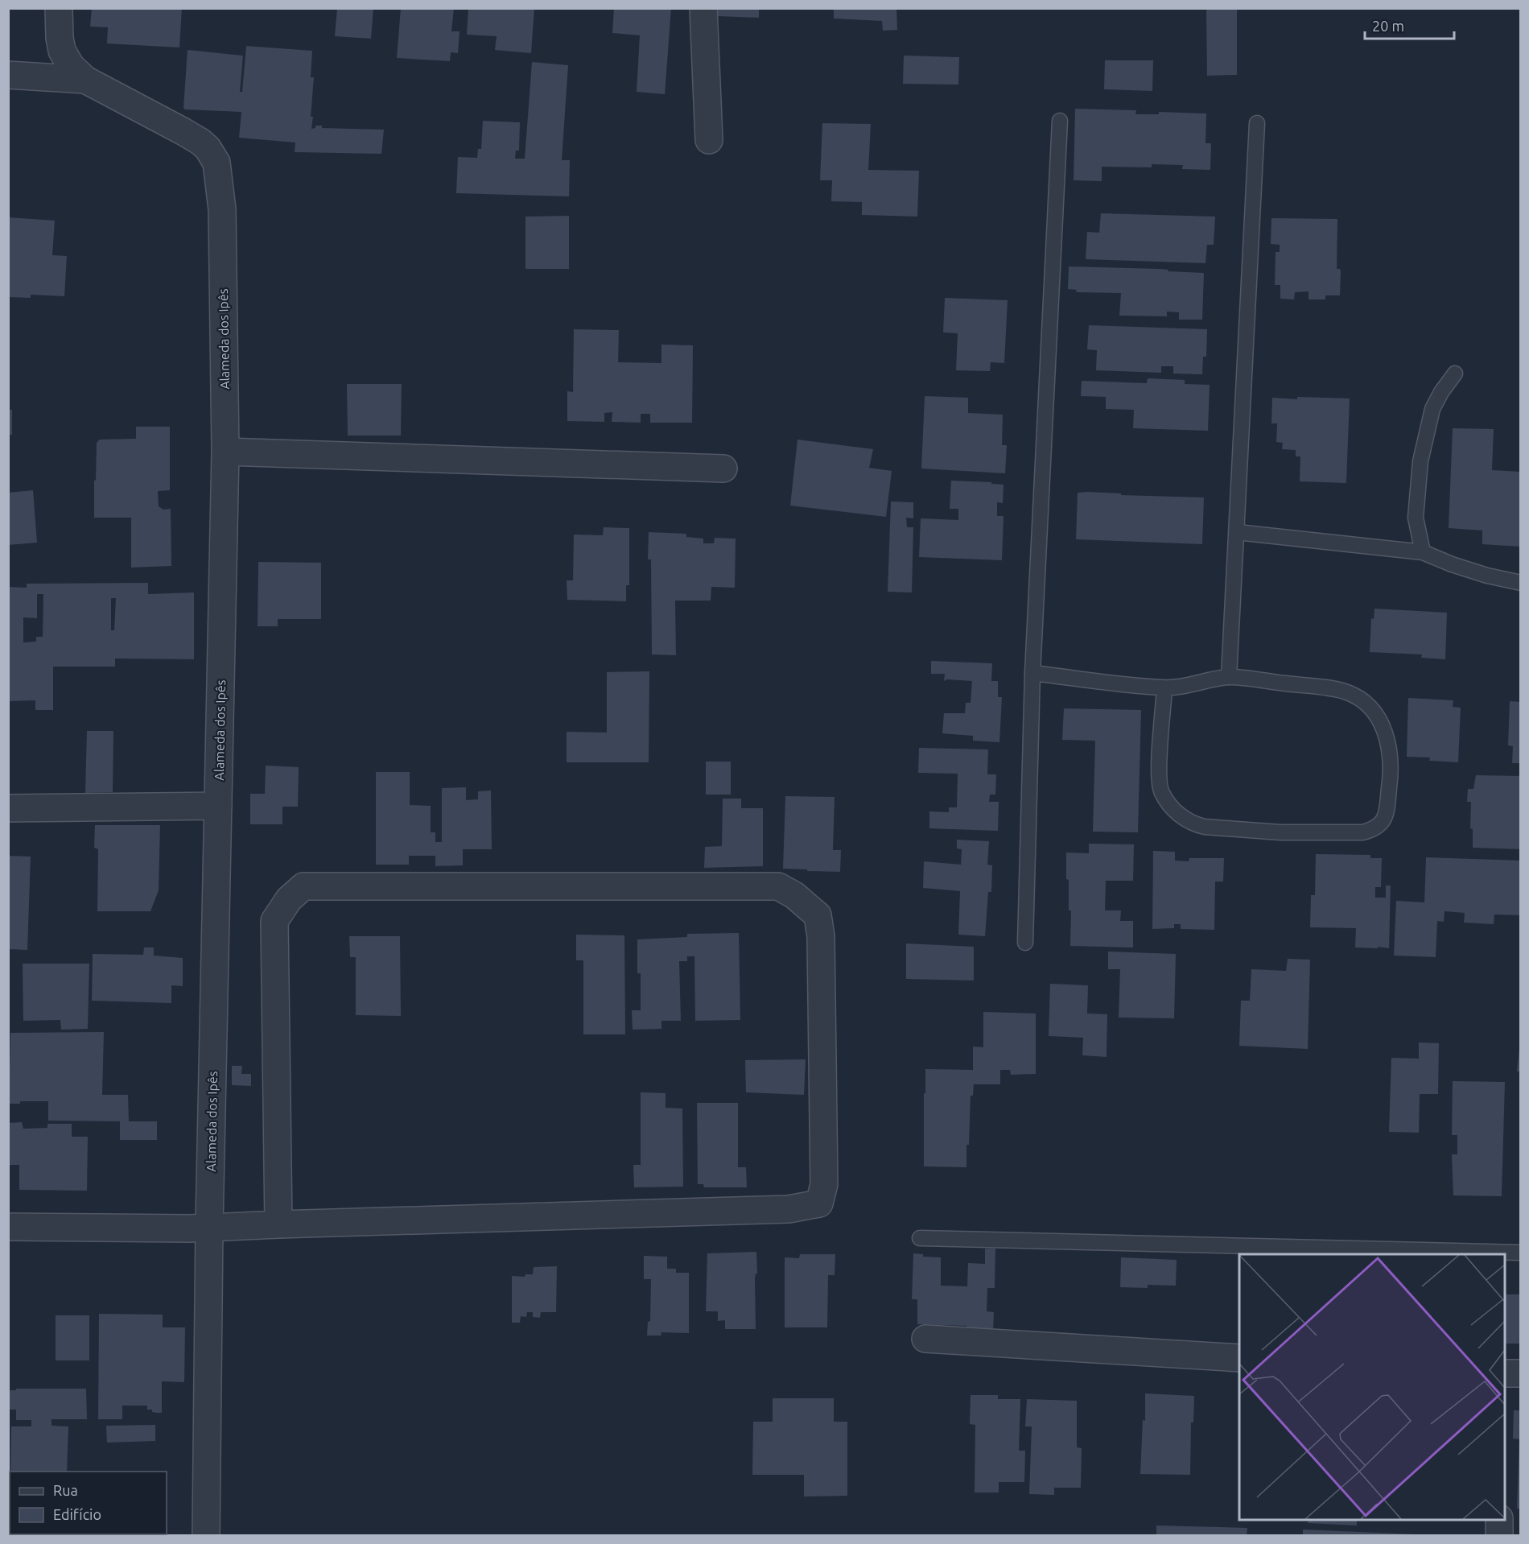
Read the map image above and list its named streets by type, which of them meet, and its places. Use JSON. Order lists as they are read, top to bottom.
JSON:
{
  "streets": {
    "street": ["Alameda dos Ipês"]
  },
  "legend": ["Rua", "Edifício"],
  "scale_bar": "20 m"
}
